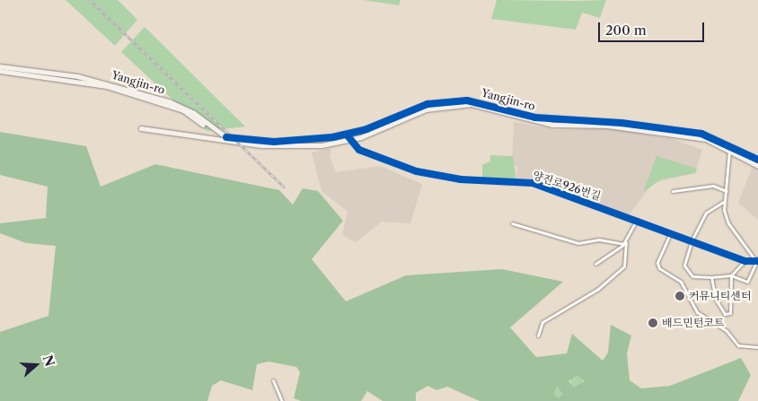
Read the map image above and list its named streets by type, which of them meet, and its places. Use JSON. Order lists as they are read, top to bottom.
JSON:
{
  "streets": {
    "main road": ["Yangjin-ro"],
    "street": ["양진로926번길"]
  },
  "crossings": [
    ["Yangjin-ro", "양진로926번길"]
  ],
  "places": ["커뮤니티센터", "배드민턴코트"],
  "scale_bar": "200 m",
  "north": "right"
}
